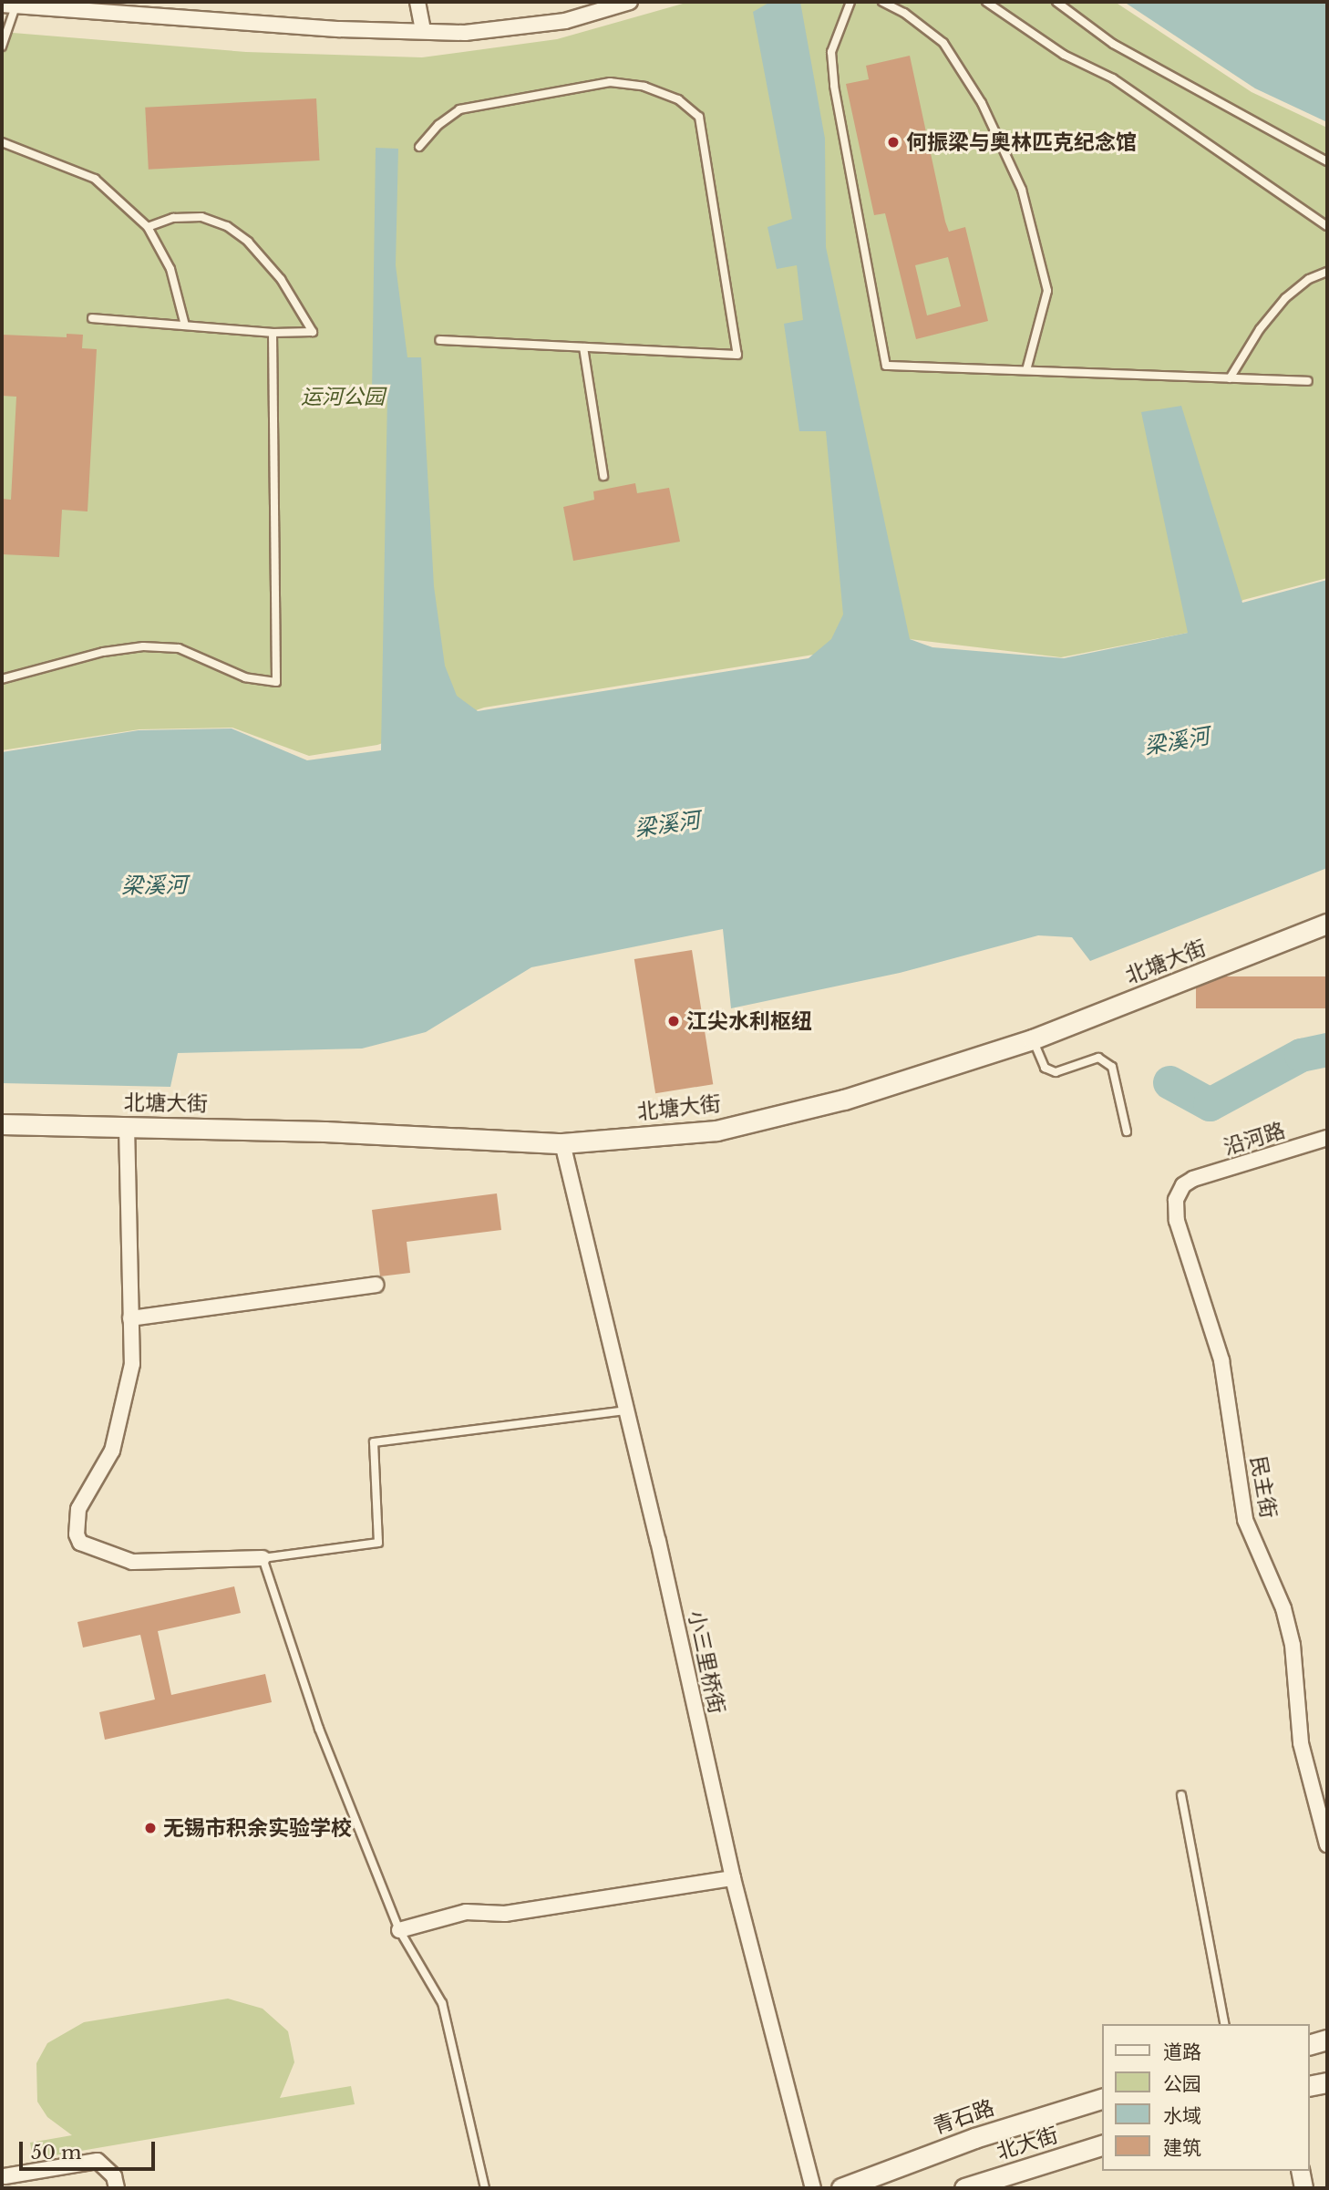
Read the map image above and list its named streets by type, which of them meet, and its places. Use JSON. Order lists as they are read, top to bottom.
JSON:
{
  "streets": {
    "main road": ["北塘大街", "青石路", "北大街"],
    "street": ["沿河路", "民主街", "小三里桥街"]
  },
  "crossings": [
    ["北塘大街", "小三里桥街"],
    ["沿河路", "民主街"]
  ],
  "water": ["梁溪河"],
  "parks": ["运河公园"],
  "places": ["何振梁与奥林匹克纪念馆", "江尖水利枢纽", "无锡市积余实验学校"],
  "legend": [
    "道路",
    "公园",
    "水域",
    "建筑"
  ],
  "scale_bar": "50 m"
}
